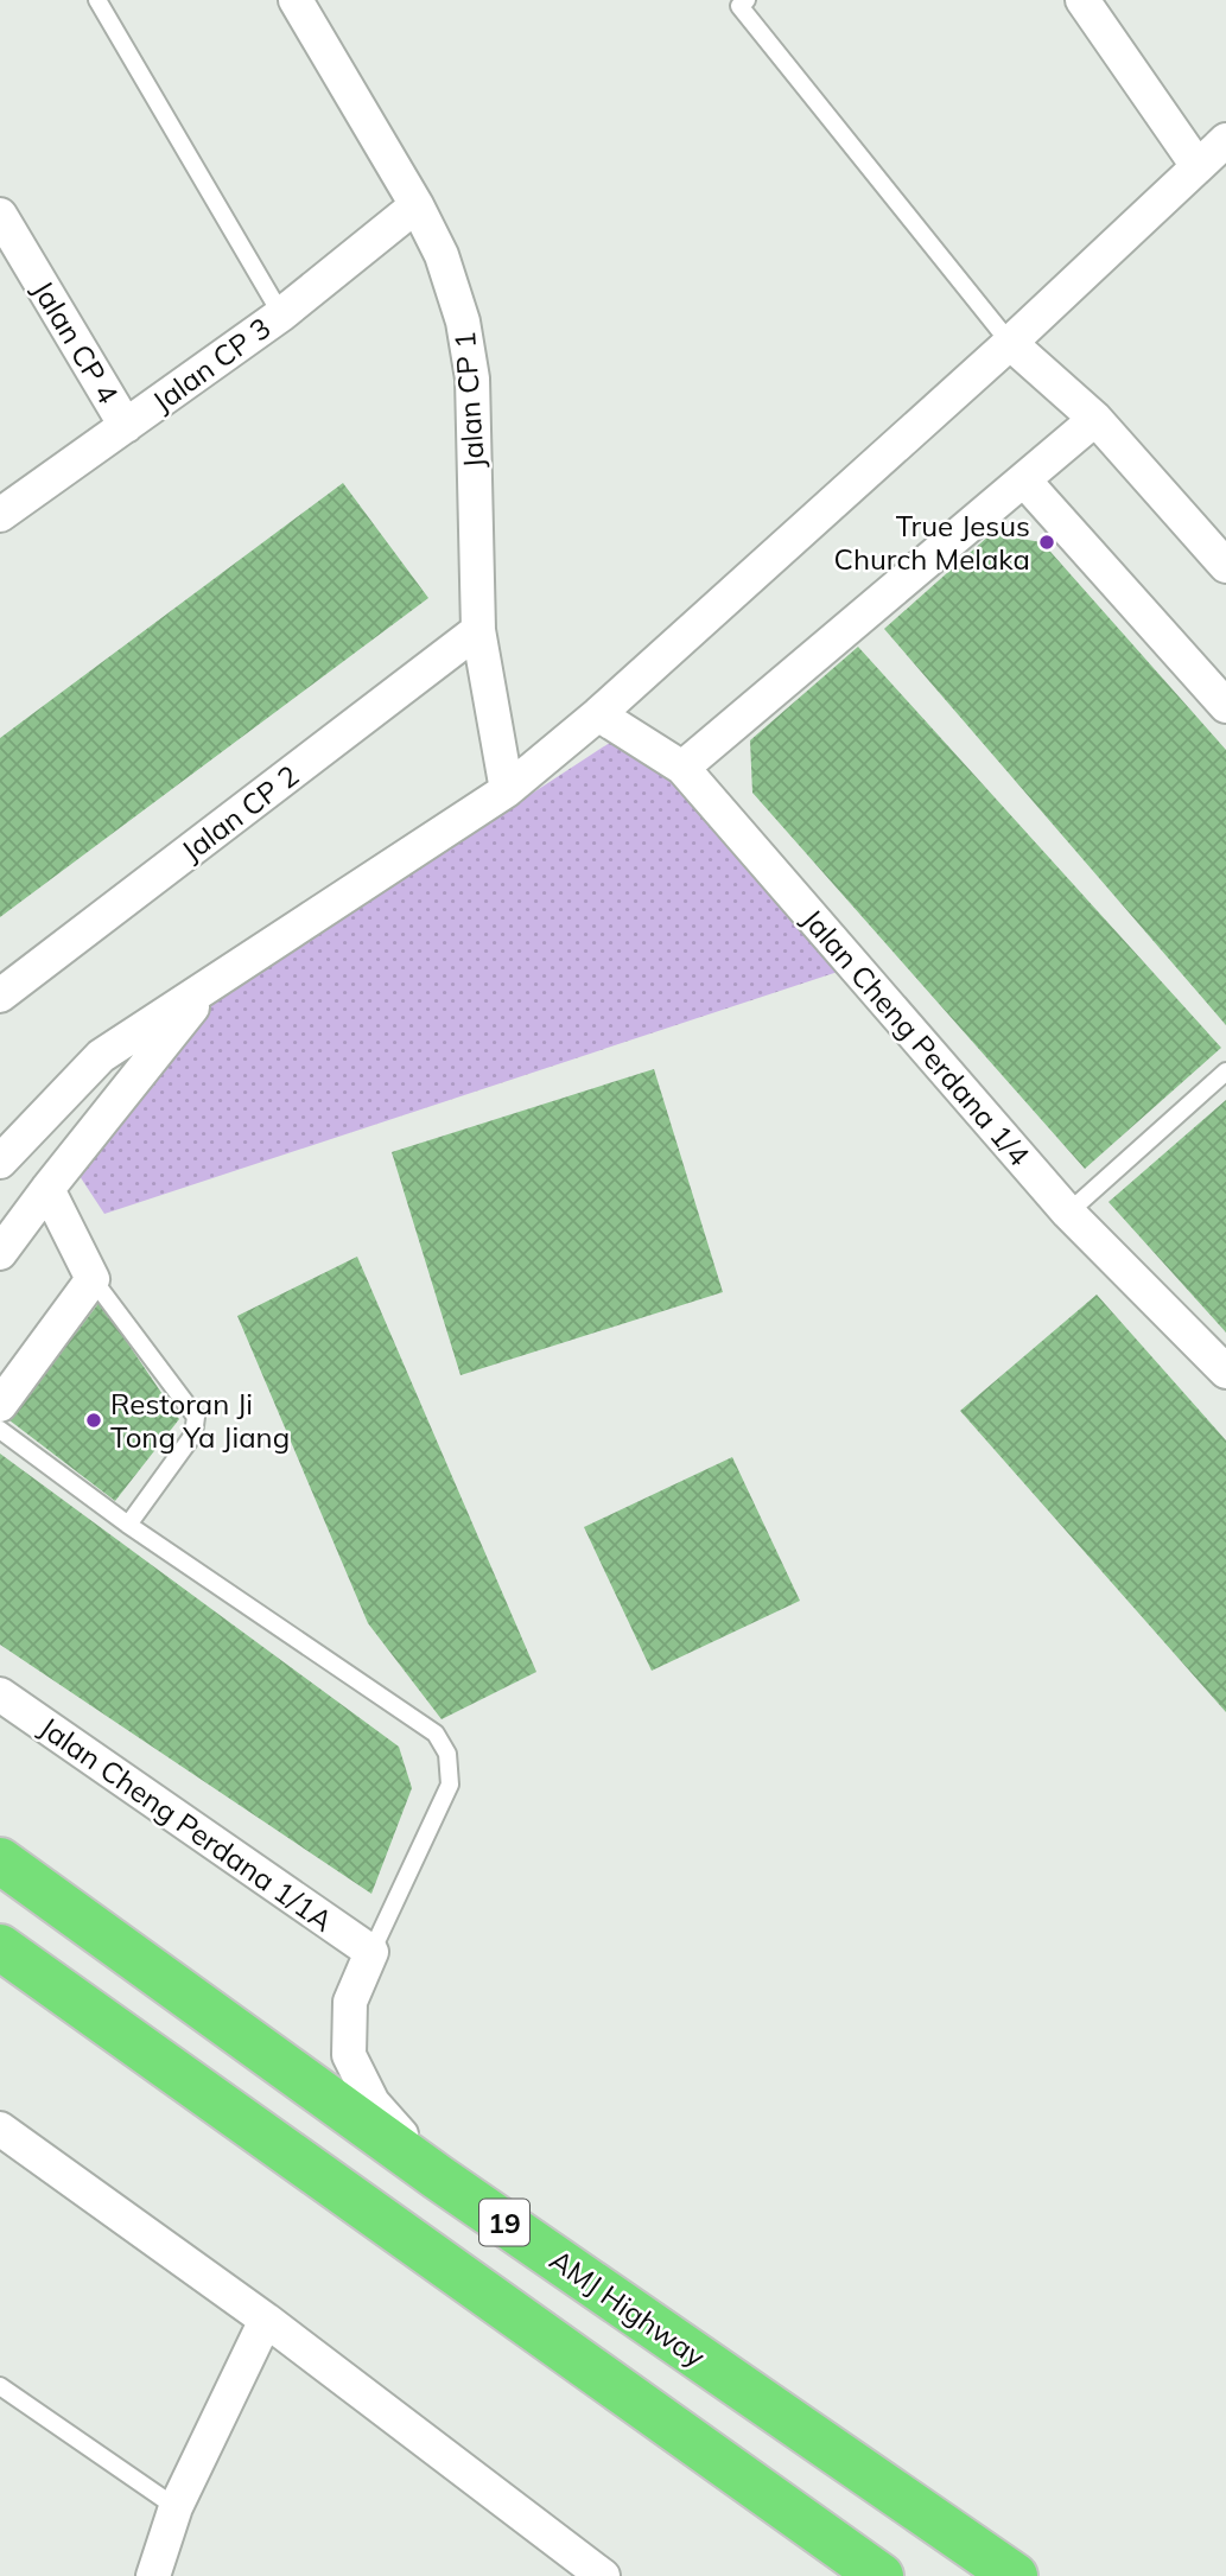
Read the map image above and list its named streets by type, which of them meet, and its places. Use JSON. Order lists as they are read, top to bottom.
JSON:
{
  "streets": {
    "highway": ["19", "AMJ Highway"],
    "street": [
      "Jalan CP 4",
      "Jalan CP 3",
      "Jalan CP 1",
      "Jalan CP 2",
      "Jalan Cheng Perdana 1/4",
      "Jalan Cheng Perdana 1/1A"
    ]
  },
  "crossings": [
    ["Jalan CP 4", "Jalan CP 3"],
    ["Jalan CP 3", "Jalan CP 1"],
    ["Jalan CP 1", "Jalan CP 2"]
  ],
  "places": ["True Jesus Church Melaka", "Restoran Ji Tong Ya Jiang"]
}
